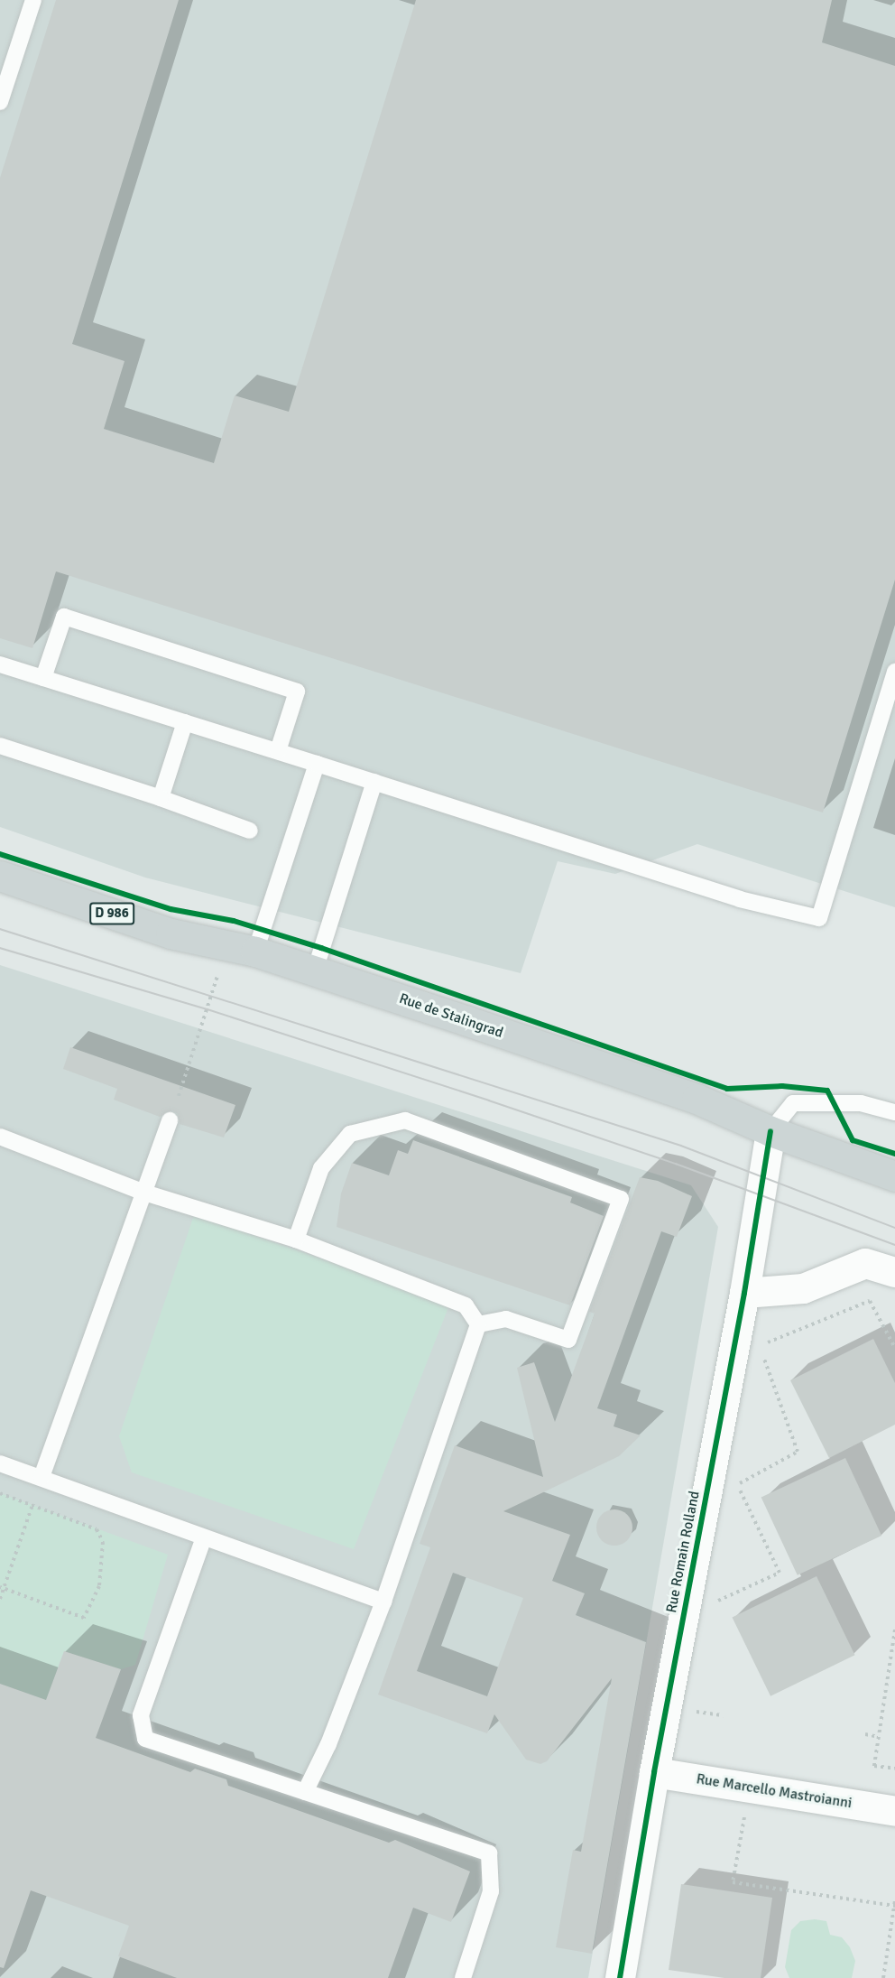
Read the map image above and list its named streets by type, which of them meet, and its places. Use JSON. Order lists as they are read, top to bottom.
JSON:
{
  "streets": {
    "main road": ["D 986", "Rue de Stalingrad"],
    "street": ["Rue Romain Rolland", "Rue Marcello Mastroianni"]
  },
  "crossings": [
    ["Rue de Stalingrad", "Rue Romain Rolland"],
    ["Rue Romain Rolland", "Rue Marcello Mastroianni"]
  ]
}
